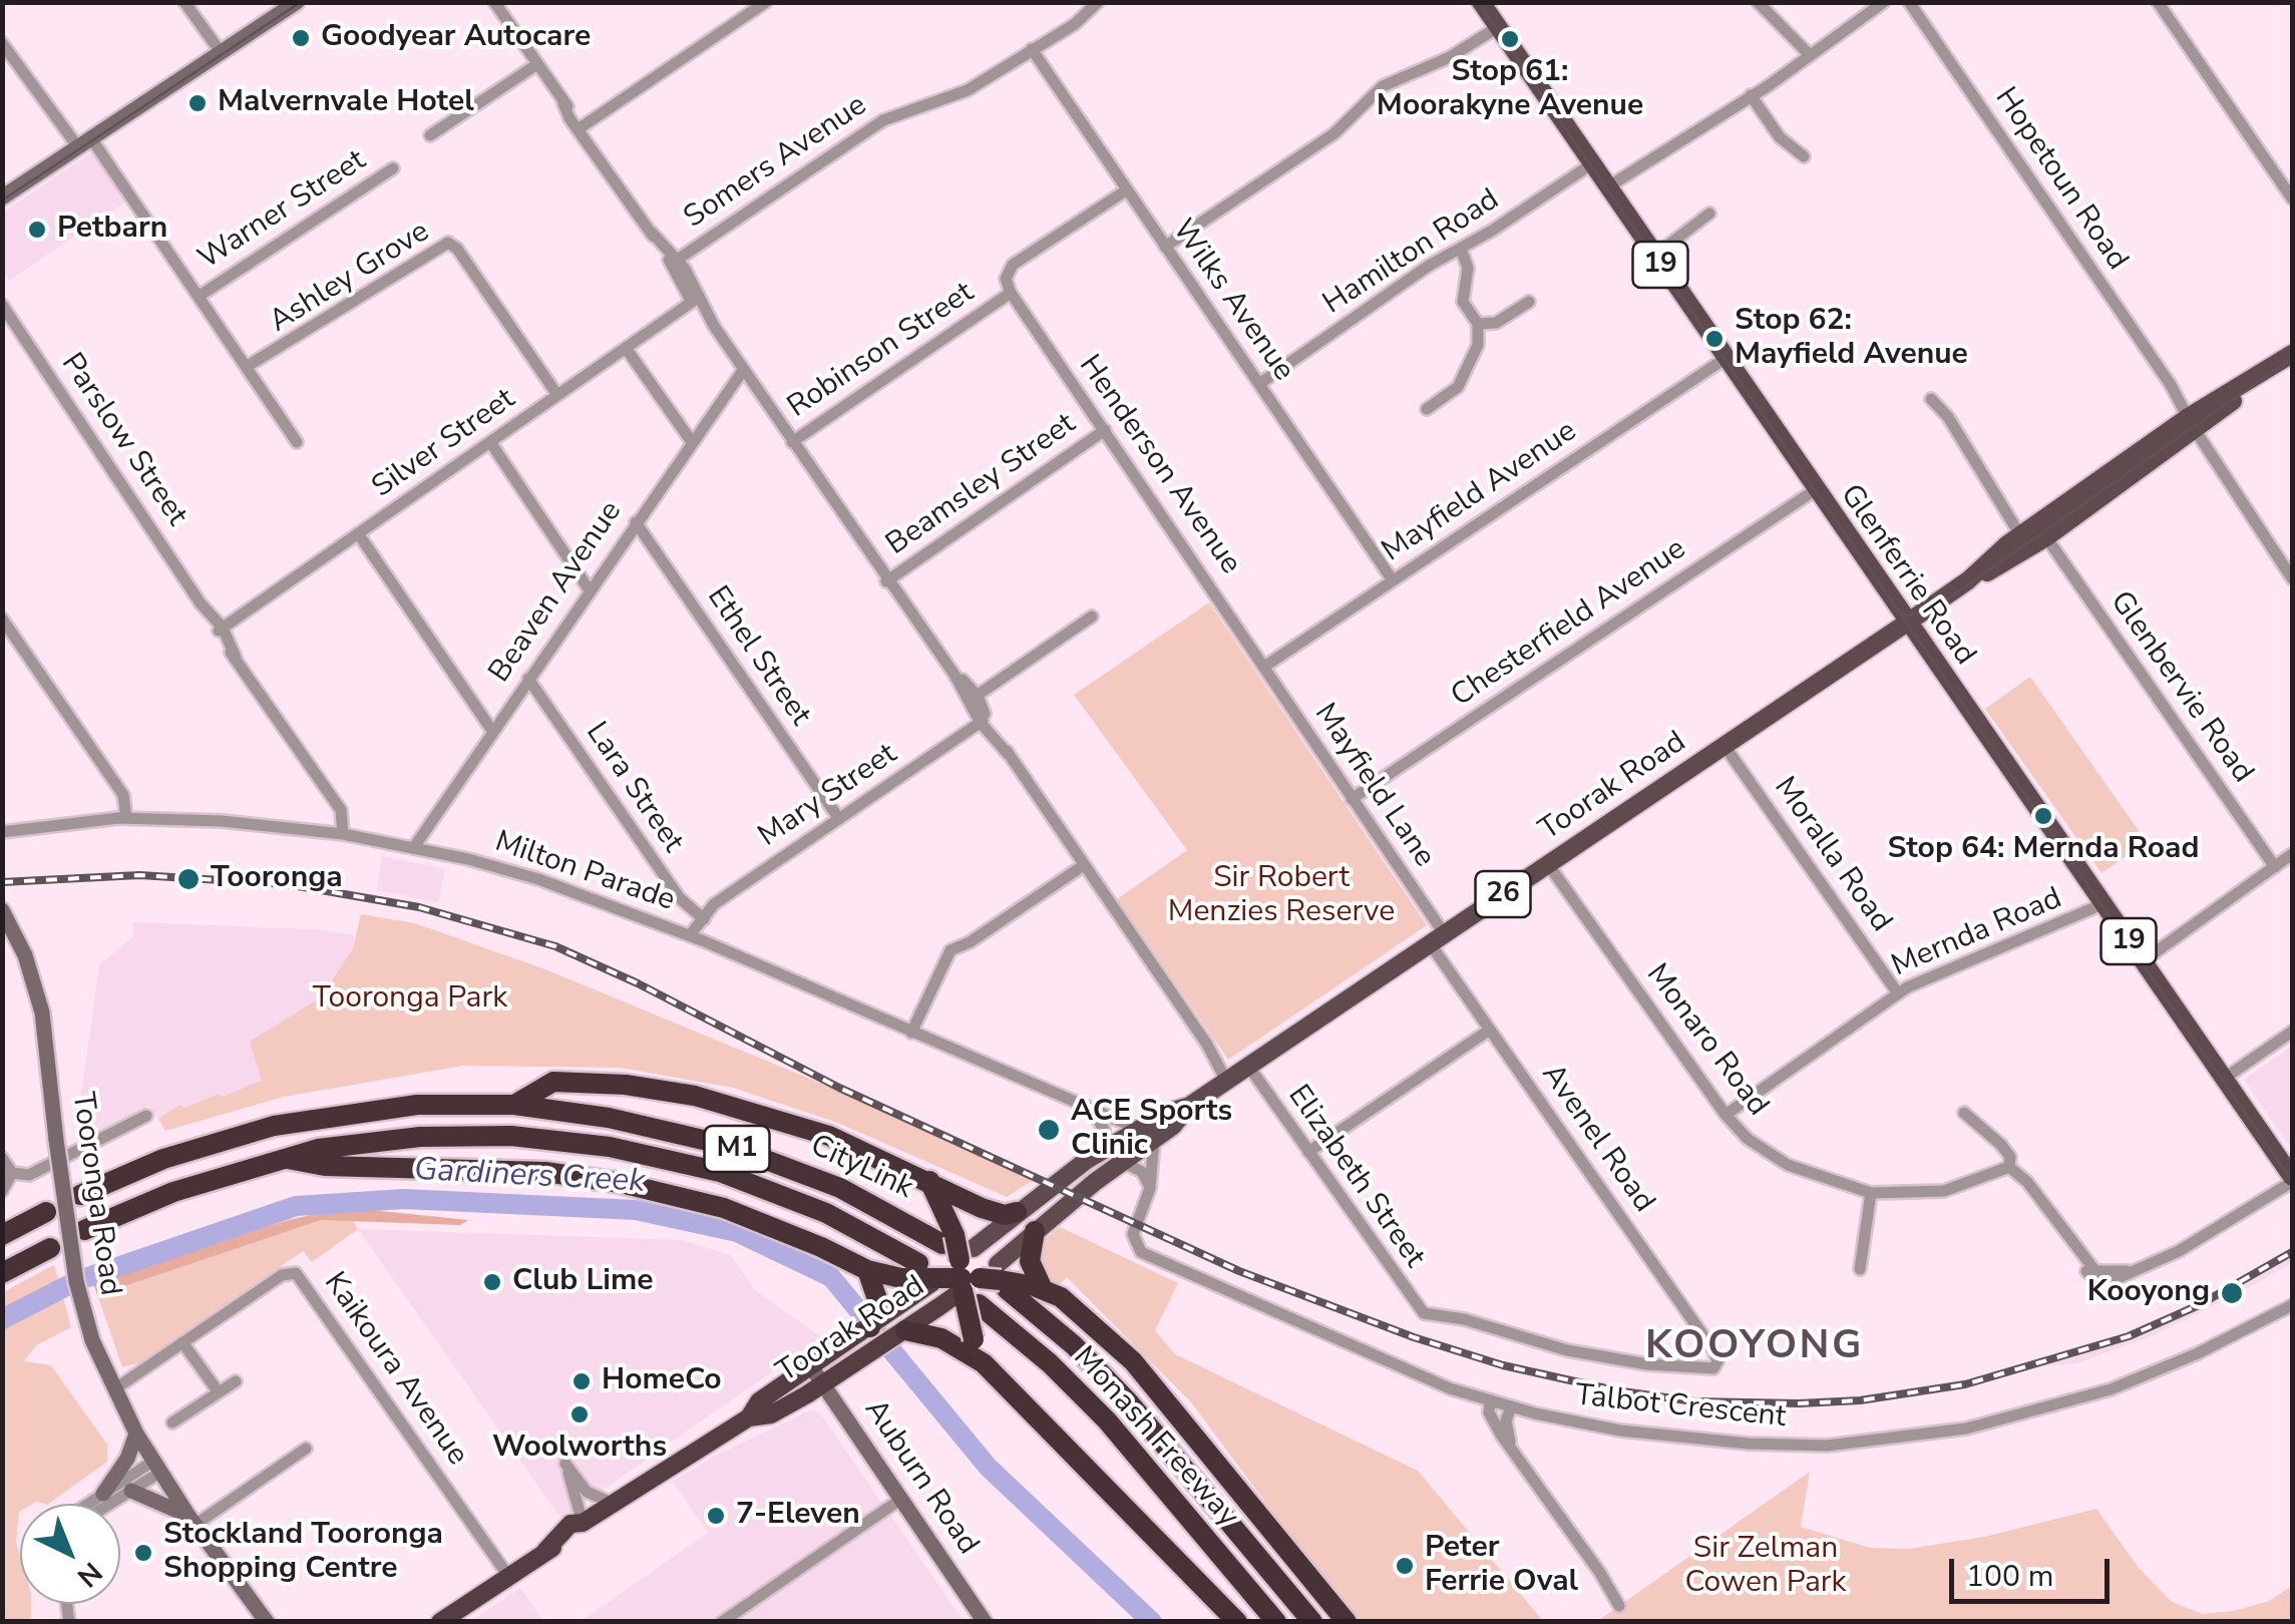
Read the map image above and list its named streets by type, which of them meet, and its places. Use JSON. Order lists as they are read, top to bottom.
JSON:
{
  "streets": {
    "highway": [
      "Toorak Road",
      "26",
      "M1",
      "CityLink",
      "Monash Freeway"
    ],
    "main road": [
      "19",
      "Glenferrie Road",
      "Tooronga Road",
      "Auburn Road"
    ],
    "street": [
      "Somers Avenue",
      "Hopetoun Road",
      "Warner Street",
      "Hamilton Road",
      "Ashley Grove",
      "Wilks Avenue",
      "Robinson Street",
      "Parslow Street",
      "Silver Street",
      "Henderson Avenue",
      "Beamsley Street",
      "Mayfield Avenue",
      "Beaven Avenue",
      "Chesterfield Avenue",
      "Ethel Street",
      "Glenbervie Road",
      "Mayfield Lane",
      "Lara Street",
      "Mary Street",
      "Moralla Road",
      "Milton Parade",
      "Mernda Road",
      "Monaro Road",
      "Avenel Road",
      "Elizabeth Street",
      "Kaikoura Avenue",
      "Talbot Crescent"
    ]
  },
  "crossings": [
    ["Somers Avenue", "Wilks Avenue"],
    ["Somers Avenue", "Elizabeth Street"],
    ["Hopetoun Road", "Toorak Road"],
    ["Hamilton Road", "Wilks Avenue"],
    ["Hamilton Road", "Glenferrie Road"],
    ["Ashley Grove", "Silver Street"],
    ["Wilks Avenue", "Robinson Street"],
    ["Wilks Avenue", "Mayfield Avenue"],
    ["Robinson Street", "Henderson Avenue"],
    ["Robinson Street", "Elizabeth Street"],
    ["Parslow Street", "Silver Street"],
    ["Parslow Street", "Milton Parade"],
    ["Silver Street", "Elizabeth Street"],
    ["Henderson Avenue", "Beamsley Street"],
    ["Henderson Avenue", "Mayfield Avenue"],
    ["Henderson Avenue", "Mayfield Lane"],
    ["Beamsley Street", "Elizabeth Street"],
    ["Mayfield Avenue", "Glenferrie Road"],
    ["Mayfield Avenue", "Mayfield Lane"],
    ["Glenferrie Road", "Chesterfield Avenue"],
    ["Glenferrie Road", "Toorak Road"],
    ["Glenferrie Road", "Mernda Road"],
    ["Beaven Avenue", "Ethel Street"],
    ["Beaven Avenue", "Lara Street"],
    ["Beaven Avenue", "Milton Parade"],
    ["Beaven Avenue", "Elizabeth Street"],
    ["Chesterfield Avenue", "Mayfield Lane"],
    ["Ethel Street", "Mary Street"],
    ["Glenbervie Road", "Toorak Road"],
    ["Mayfield Lane", "Toorak Road"],
    ["Mayfield Lane", "Avenel Road"],
    ["Toorak Road", "Moralla Road"],
    ["Toorak Road", "Milton Parade"],
    ["Toorak Road", "Monaro Road"],
    ["Toorak Road", "Avenel Road"],
    ["Toorak Road", "Elizabeth Street"],
    ["Toorak Road", "Kaikoura Avenue"],
    ["Toorak Road", "Talbot Crescent"],
    ["Toorak Road", "Monash Freeway"],
    ["Toorak Road", "Auburn Road"],
    ["Lara Street", "Mary Street"],
    ["Mary Street", "Elizabeth Street"],
    ["Moralla Road", "Mernda Road"],
    ["Mernda Road", "Monaro Road"],
    ["Avenel Road", "Elizabeth Street"],
    ["M1", "CityLink"],
    ["Tooronga Road", "Kaikoura Avenue"]
  ],
  "districts": ["KOOYONG"],
  "water": ["Gardiners Creek"],
  "parks": ["Sir Robert Menzies Reserve", "Tooronga Park", "Sir Zelman Cowen Park"],
  "places": [
    "Goodyear Autocare",
    "Stop 61: Moorakyne Avenue",
    "Malvernvale Hotel",
    "Petbarn",
    "Stop 62: Mayfield Avenue",
    "Stop 64: Mernda Road",
    "Tooronga",
    "ACE Sports Clinic",
    "Club Lime",
    "Kooyong",
    "HomeCo",
    "Woolworths",
    "7-Eleven",
    "Stockland Tooronga Shopping Centre",
    "Peter Ferrie Oval"
  ],
  "scale_bar": "100 m",
  "north": "bottom right"
}
